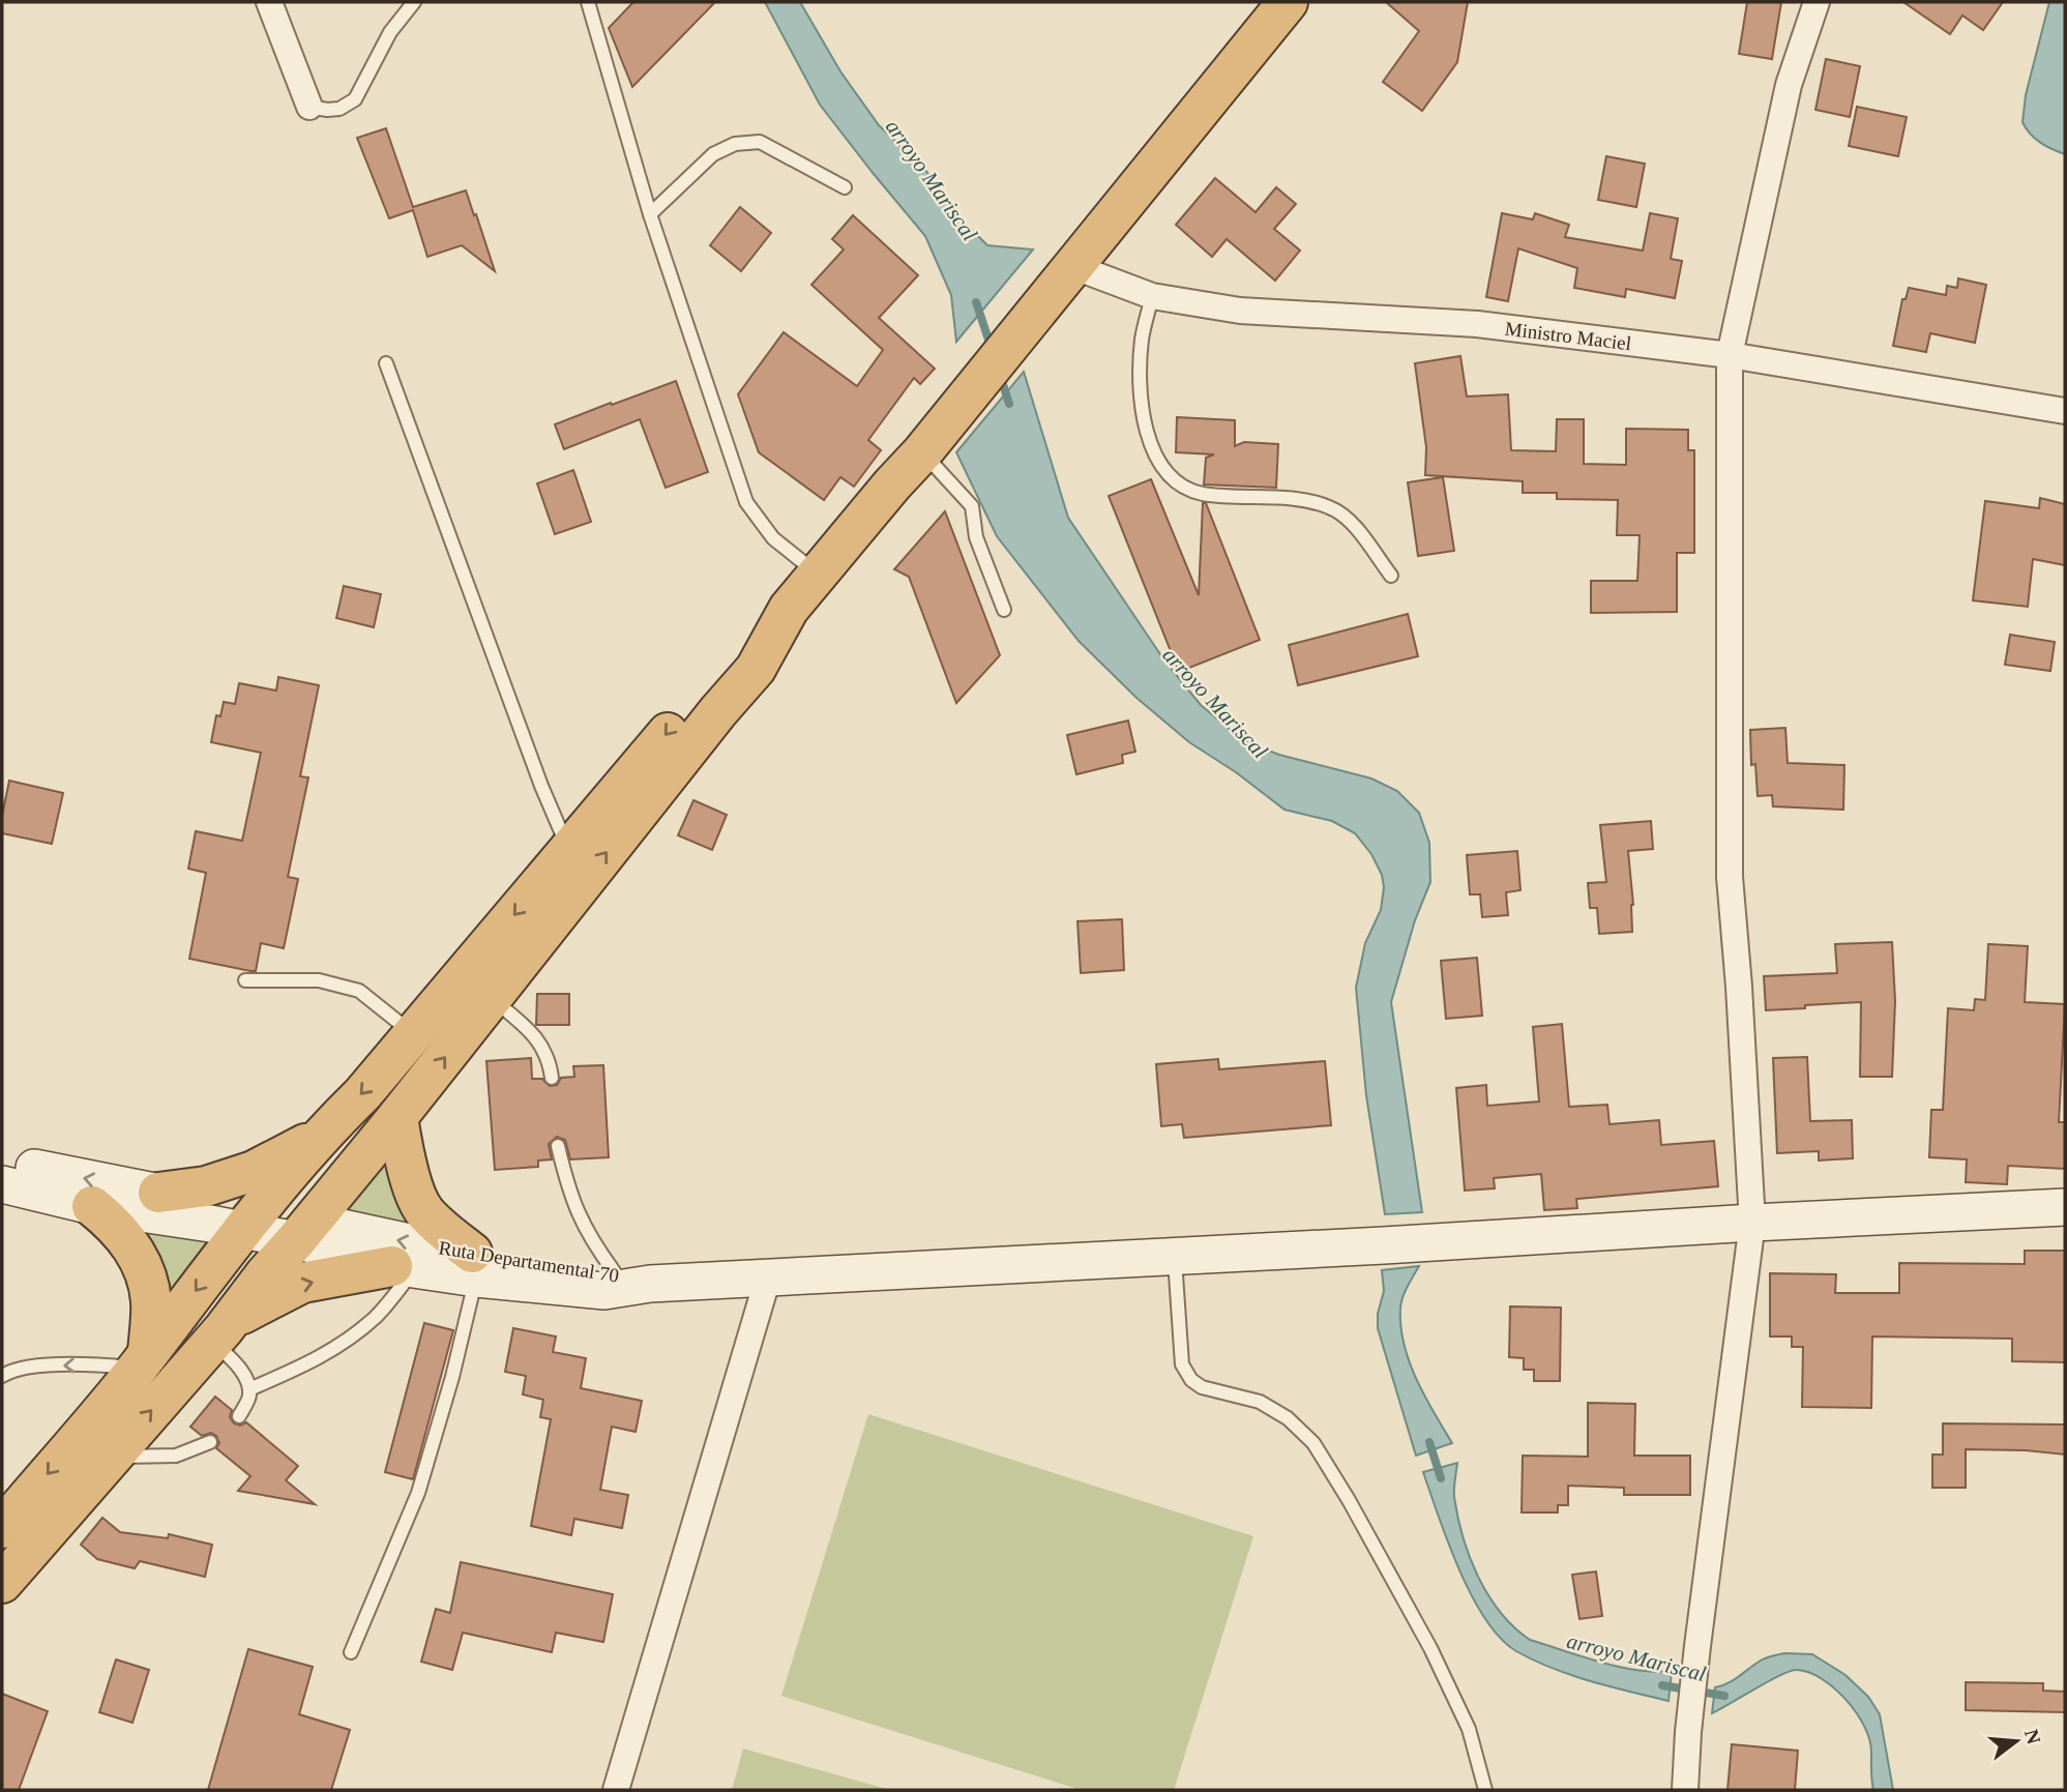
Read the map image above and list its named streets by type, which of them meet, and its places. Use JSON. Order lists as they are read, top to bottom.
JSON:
{
  "streets": {
    "main road": ["Ruta Departamental 70"],
    "street": ["Ministro Maciel"]
  },
  "water": ["arroyo Mariscal"],
  "north": "right"
}
